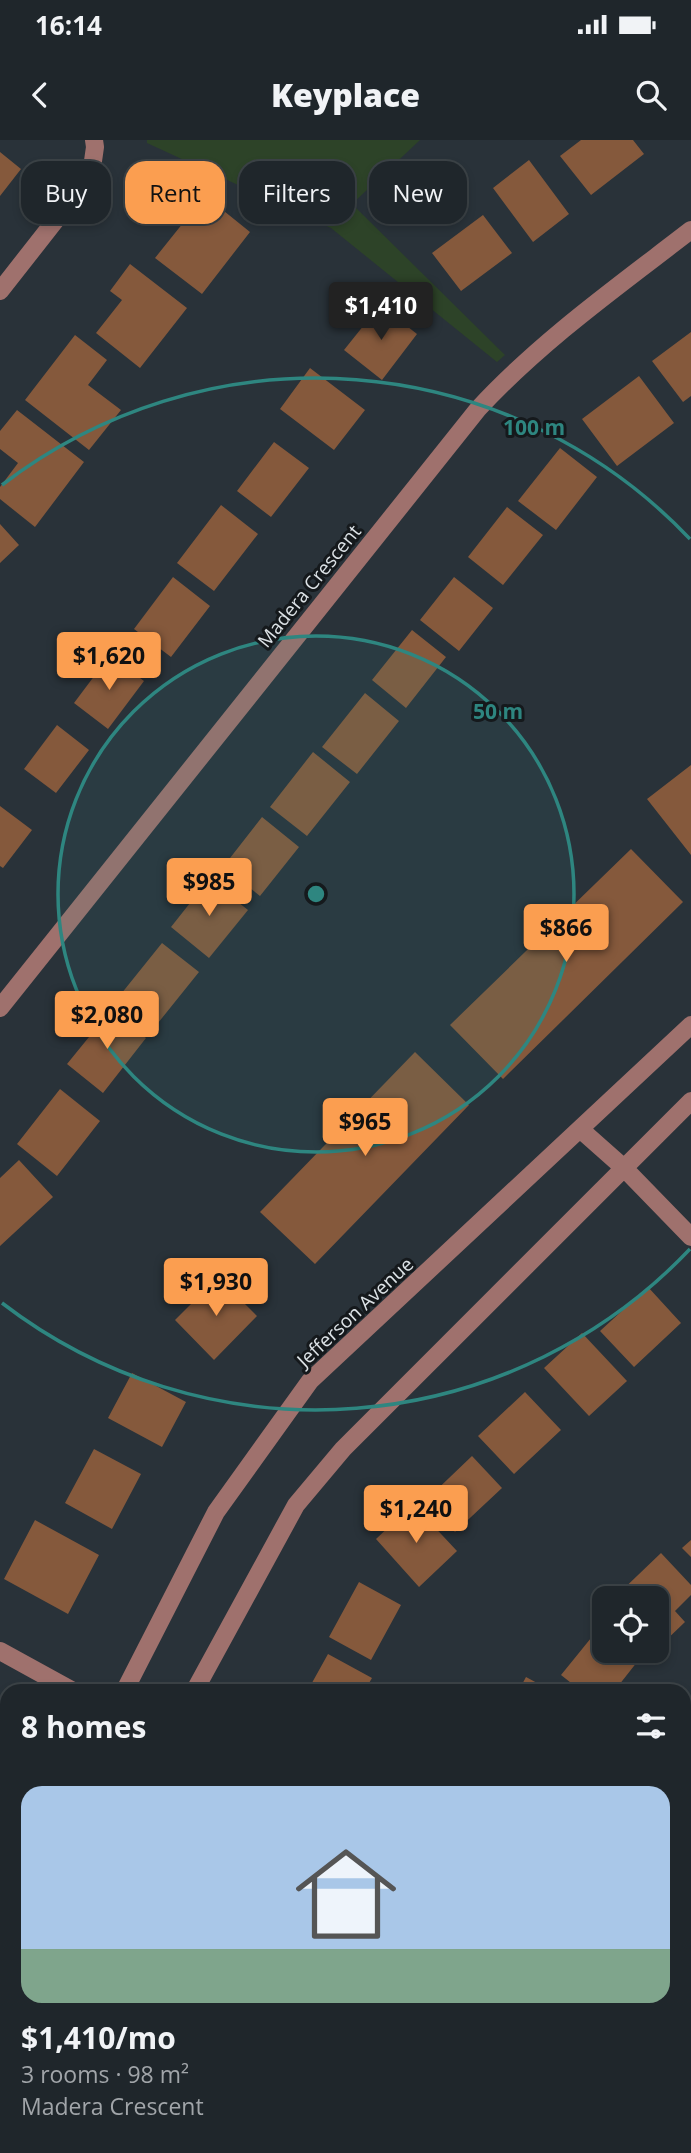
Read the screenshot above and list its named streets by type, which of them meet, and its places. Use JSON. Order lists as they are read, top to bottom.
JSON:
{
  "streets": {
    "street": ["Madera Crescent", "Jefferson Avenue"]
  },
  "page": {
    "status": "16:14",
    "header": "Keyplace",
    "chip": [
      "Buy",
      "Rent",
      "Filters",
      "New"
    ],
    "price": [
      "$1,410",
      "$1,620",
      "$985",
      "$866",
      "$2,080",
      "$965",
      "$1,930",
      "$1,240"
    ],
    "heading": "8 homes",
    "list": [
      {
        "name": "$1,410/mo",
        "note": "3 rooms · 98 m² · Madera Crescent"
      }
    ]
  },
  "rings": ["100 m", "50 m"]
}
